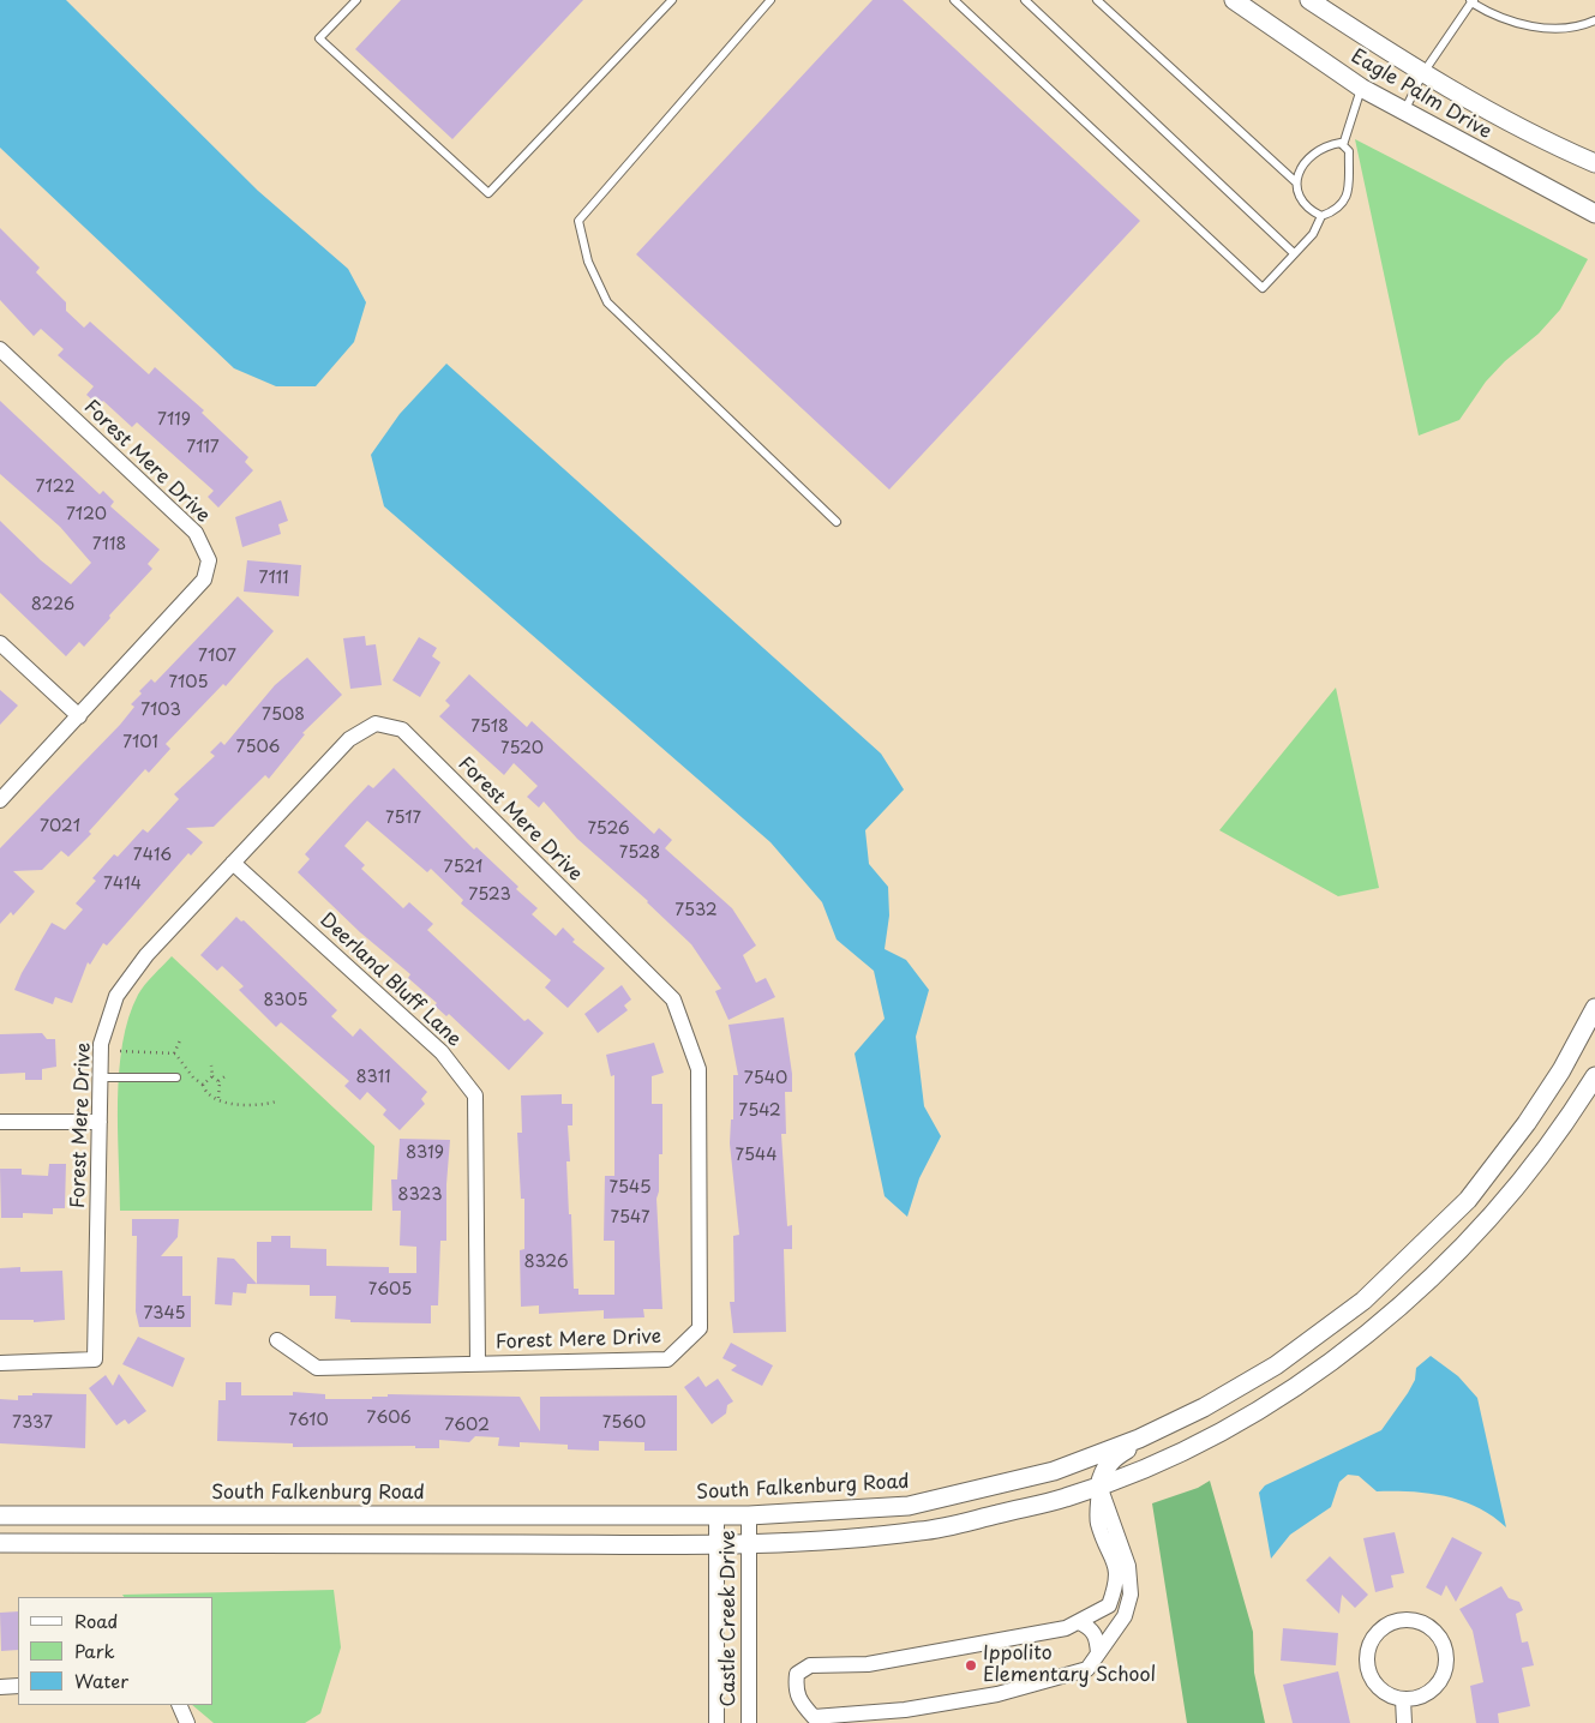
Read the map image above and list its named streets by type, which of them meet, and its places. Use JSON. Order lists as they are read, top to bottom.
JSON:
{
  "streets": {
    "street": [
      "Eagle Palm Drive",
      "Forest Mere Drive",
      "Deerland Bluff Lane",
      "South Falkenburg Road",
      "Castle Creek Drive"
    ]
  },
  "crossings": [
    ["Forest Mere Drive", "Deerland Bluff Lane"],
    ["South Falkenburg Road", "Castle Creek Drive"]
  ],
  "places": ["Ippolito Elementary School"],
  "house_numbers": [
    "7119",
    "7117",
    "7122",
    "7120",
    "7118",
    "7111",
    "8226",
    "7107",
    "7105",
    "7103",
    "7508",
    "7518",
    "7101",
    "7506",
    "7520",
    "7517",
    "7021",
    "7526",
    "7528",
    "7416",
    "7521",
    "7414",
    "7523",
    "7532",
    "8305",
    "8311",
    "7540",
    "7542",
    "8319",
    "7544",
    "7545",
    "8323",
    "7547",
    "8326",
    "7605",
    "7345",
    "7606",
    "7610",
    "7337",
    "7560",
    "7602"
  ],
  "legend": ["Road", "Park", "Water"]
}
